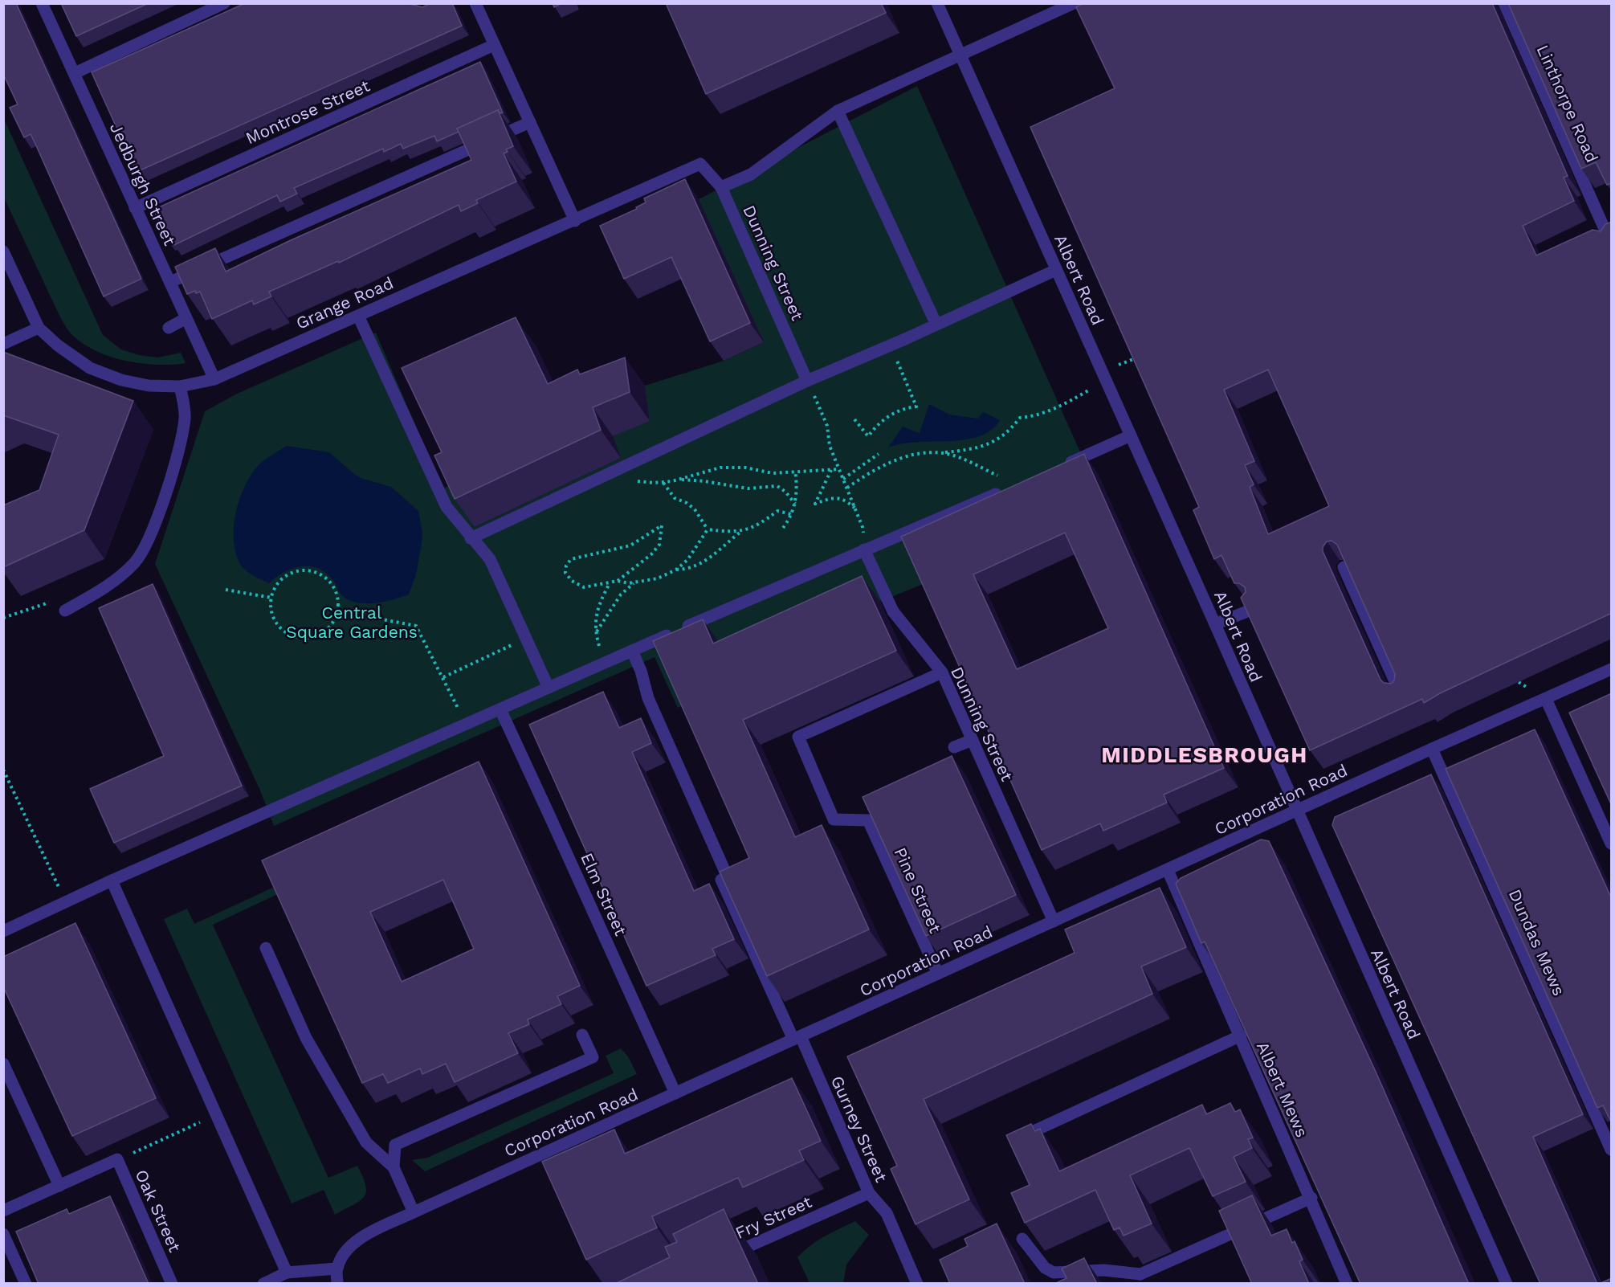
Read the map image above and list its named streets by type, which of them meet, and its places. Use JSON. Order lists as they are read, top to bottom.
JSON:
{
  "streets": {
    "street": [
      "Linthorpe Road",
      "Montrose Street",
      "Jedburgh Street",
      "Dunning Street",
      "Albert Road",
      "Grange Road",
      "Corporation Road",
      "Pine Street",
      "Elm Street",
      "Dundas Mews",
      "Albert Mews",
      "Gurney Street",
      "Oak Street",
      "Fry Street"
    ]
  },
  "crossings": [
    ["Montrose Street", "Jedburgh Street"],
    ["Jedburgh Street", "Grange Road"],
    ["Dunning Street", "Grange Road"],
    ["Dunning Street", "Corporation Road"],
    ["Dunning Street", "Pine Street"],
    ["Albert Road", "Corporation Road"],
    ["Corporation Road", "Pine Street"],
    ["Corporation Road", "Elm Street"],
    ["Corporation Road", "Dundas Mews"],
    ["Corporation Road", "Albert Mews"],
    ["Corporation Road", "Gurney Street"],
    ["Gurney Street", "Fry Street"]
  ],
  "districts": ["MIDDLESBROUGH"],
  "parks": ["Central Square Gardens"]
}
